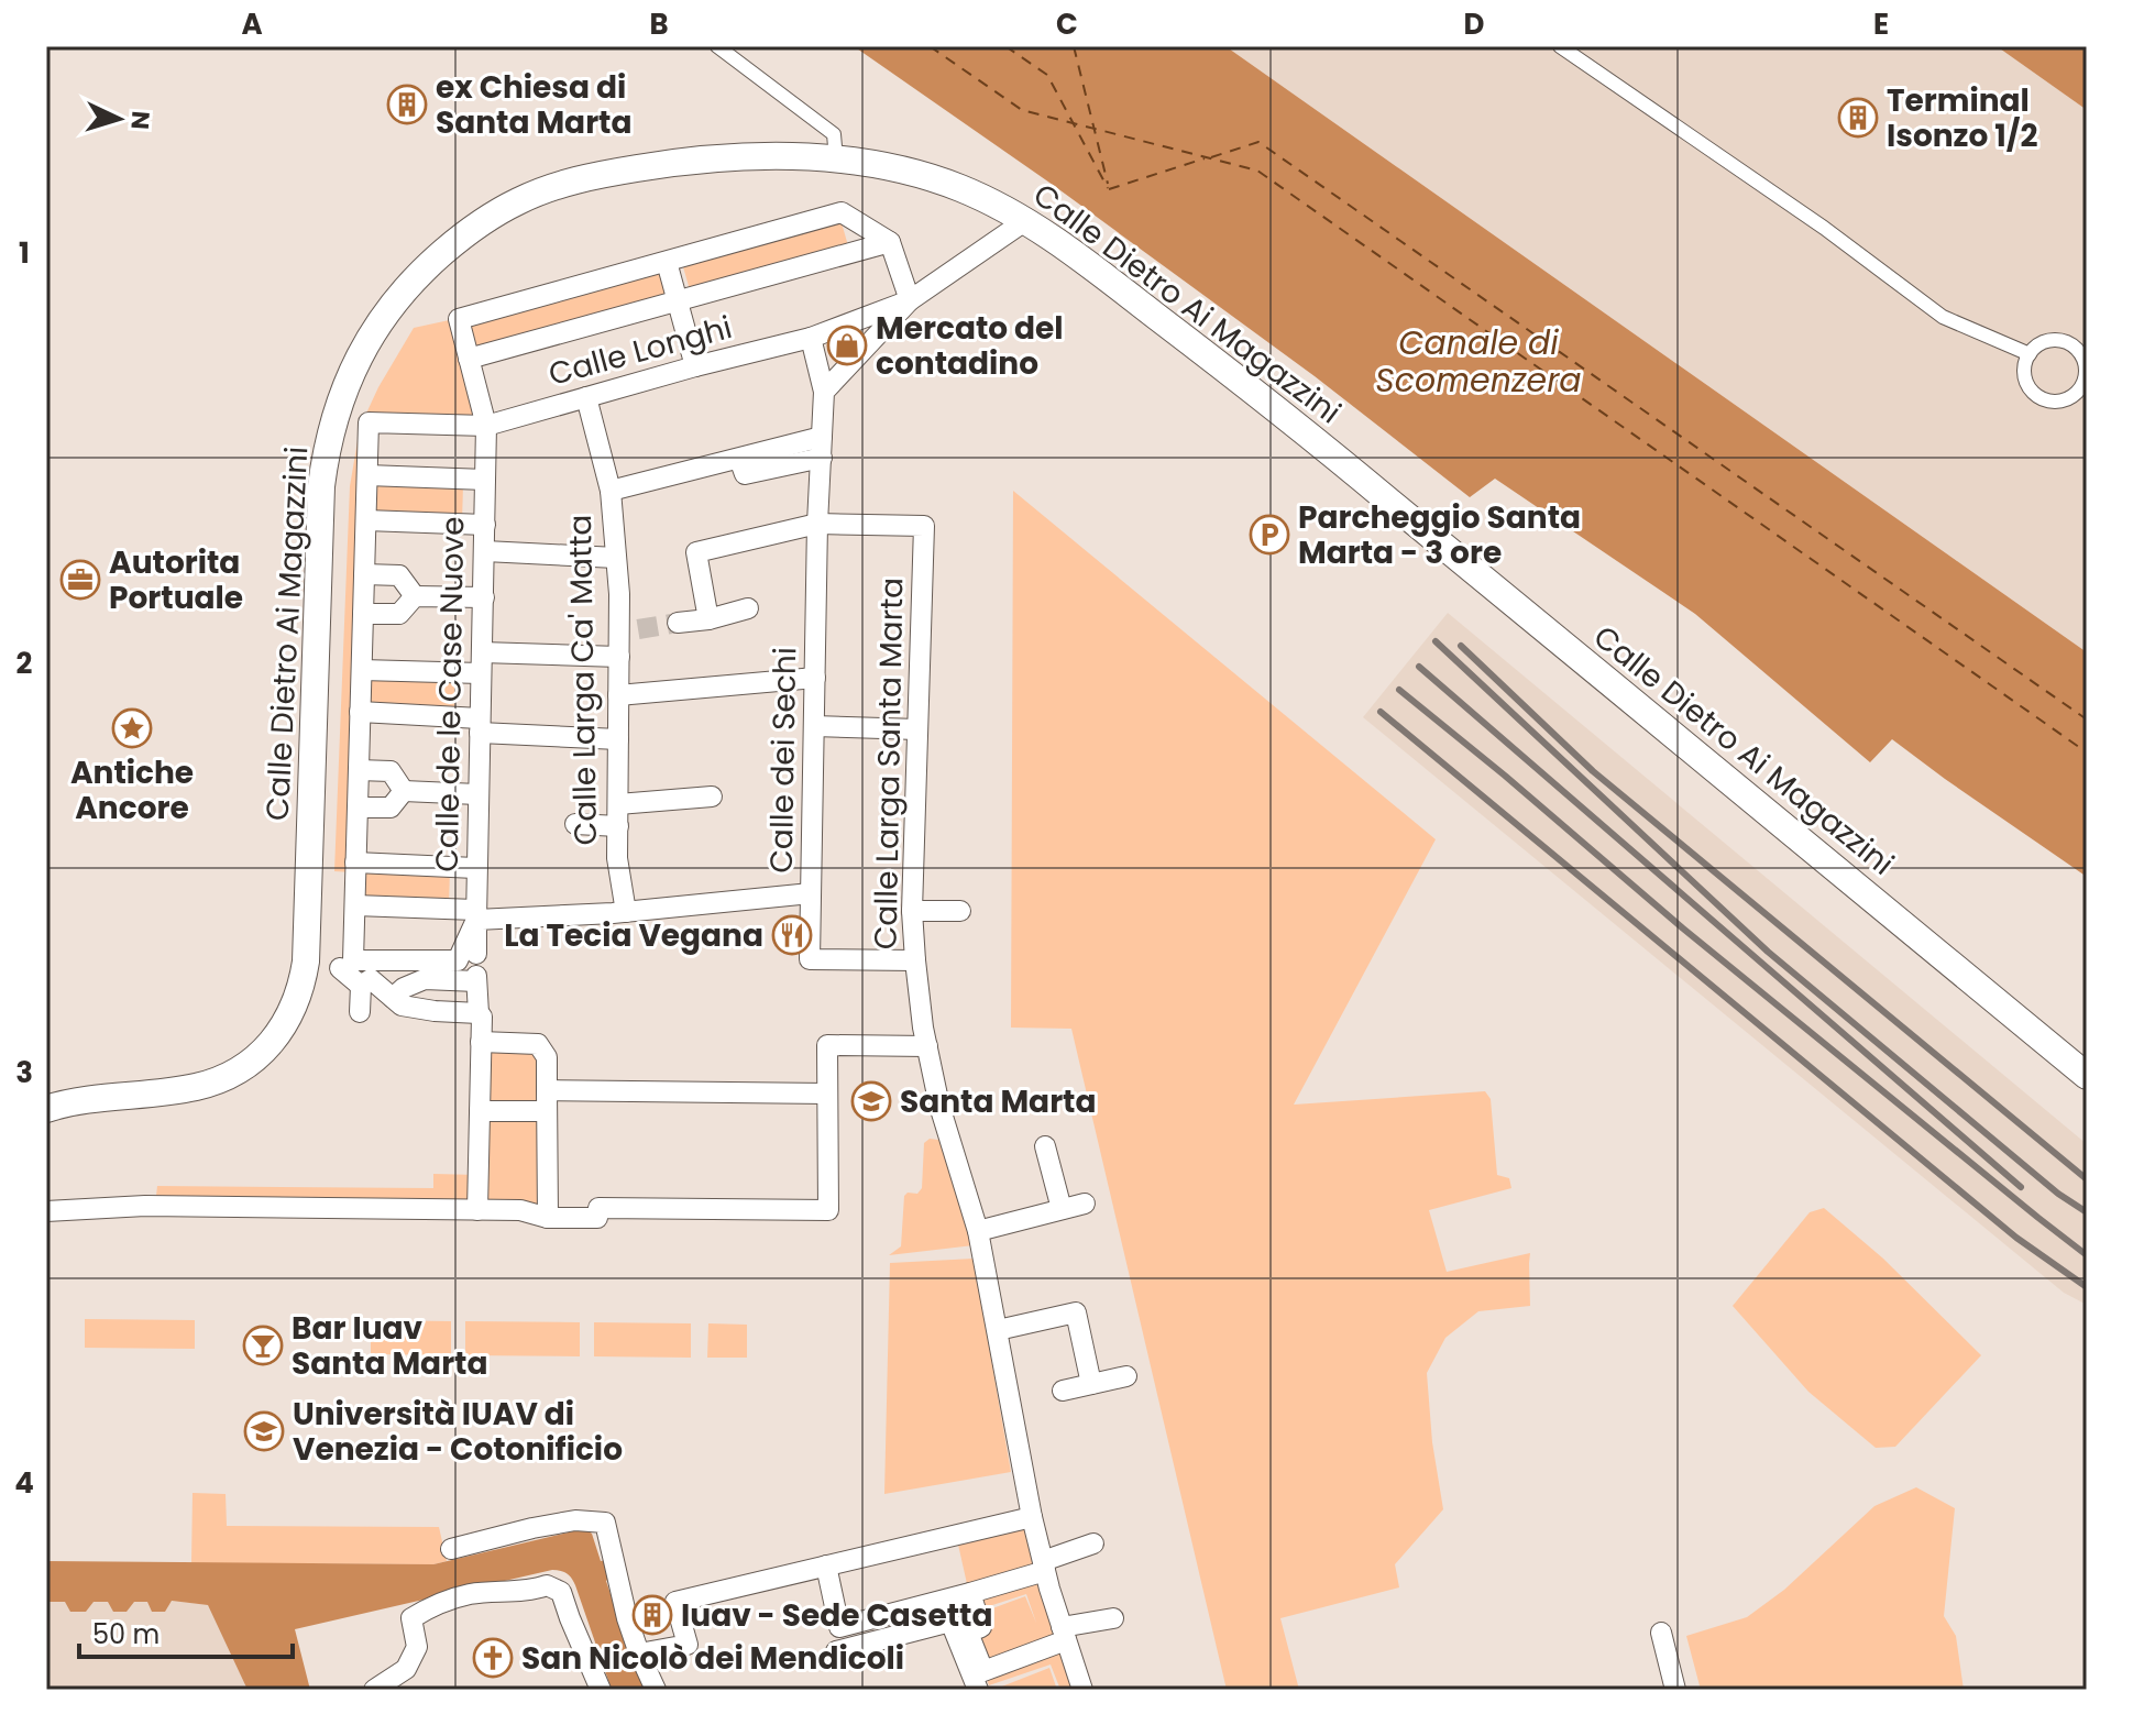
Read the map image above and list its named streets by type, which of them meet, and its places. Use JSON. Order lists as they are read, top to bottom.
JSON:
{
  "streets": {
    "street": [
      "Calle Dietro Ai Magazzini",
      "Calle Longhi",
      "Calle Larga Ca' Matta",
      "Calle de le Case Nuove",
      "Calle dei Sechi",
      "Calle Larga Santa Marta"
    ]
  },
  "crossings": [
    ["Calle Longhi", "Calle Larga Ca' Matta"],
    ["Calle Longhi", "Calle de le Case Nuove"],
    ["Calle Longhi", "Calle dei Sechi"],
    ["Calle dei Sechi", "Calle Larga Santa Marta"]
  ],
  "water": ["Canale di Scomenzera"],
  "places": {
    "building": ["ex Chiesa di Santa Marta", "Terminal Isonzo 1/2", "Iuav - Sede Casetta"],
    "shop": ["Mercato del contadino"],
    "parking": ["Parcheggio Santa Marta - 3 ore"],
    "office": ["Autorita Portuale"],
    "place": ["Antiche Ancore"],
    "restaurant": ["La Tecia Vegana"],
    "school or university": ["Santa Marta", "Università IUAV di Venezia - Cotonificio"],
    "bar": ["Bar Iuav Santa Marta"],
    "church": ["San Nicolò dei Mendicoli"]
  },
  "scale_bar": "50 m",
  "north": "right",
  "grid": {
    "columns": [
      "A",
      "B",
      "C",
      "D",
      "E"
    ],
    "rows": [
      "1",
      "2",
      "3",
      "4"
    ]
  }
}
